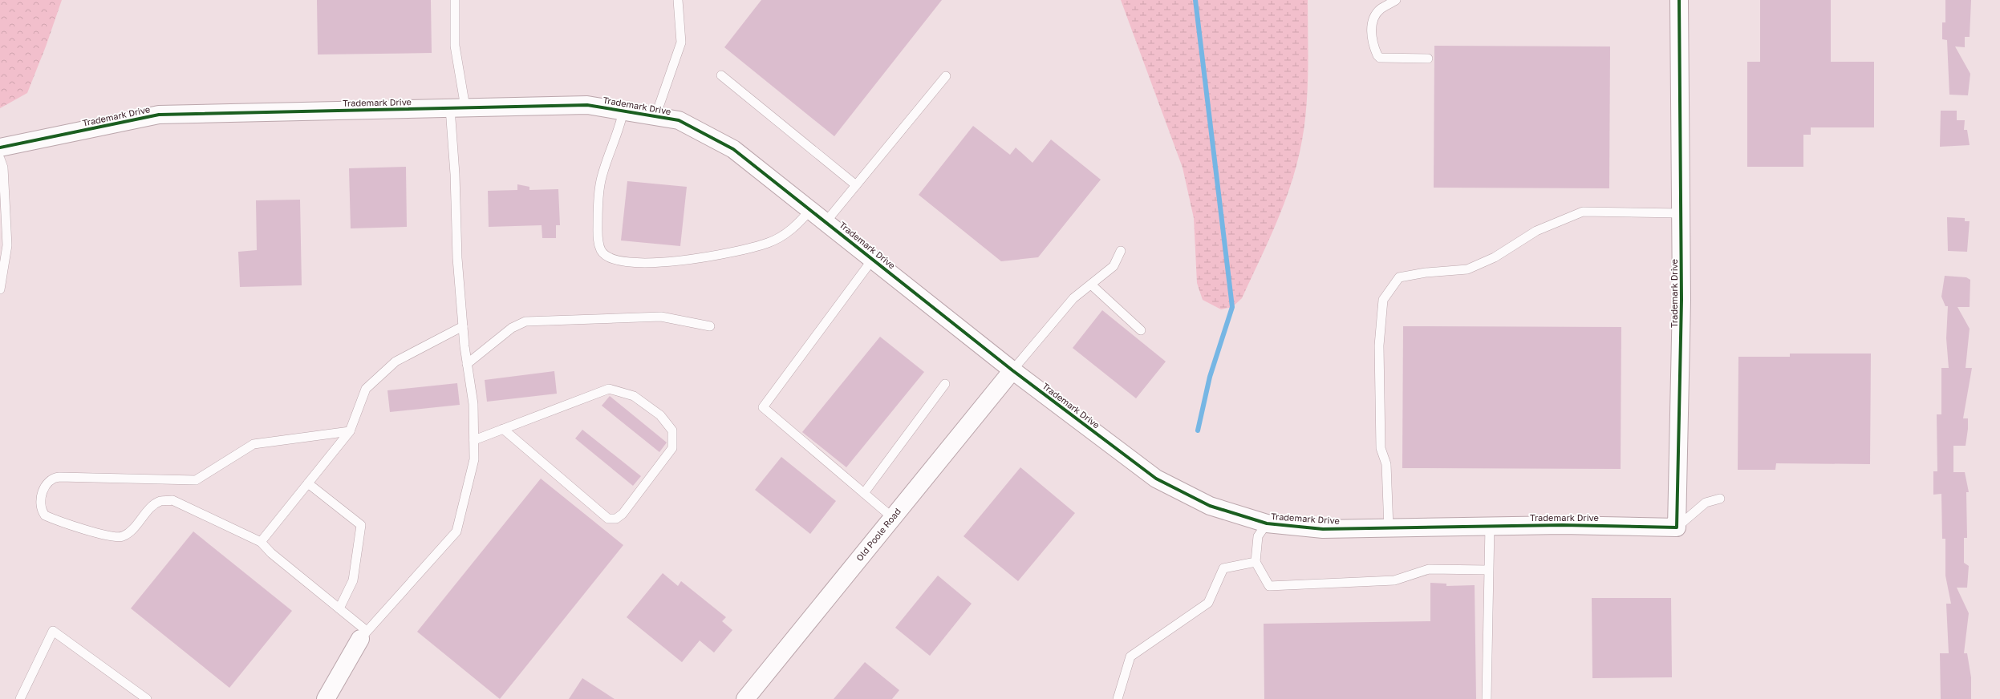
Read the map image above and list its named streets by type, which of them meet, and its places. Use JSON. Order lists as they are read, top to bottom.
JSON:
{
  "streets": {
    "street": ["Trademark Drive", "Old Poole Road"]
  },
  "crossings": [
    ["Trademark Drive", "Old Poole Road"]
  ]
}
